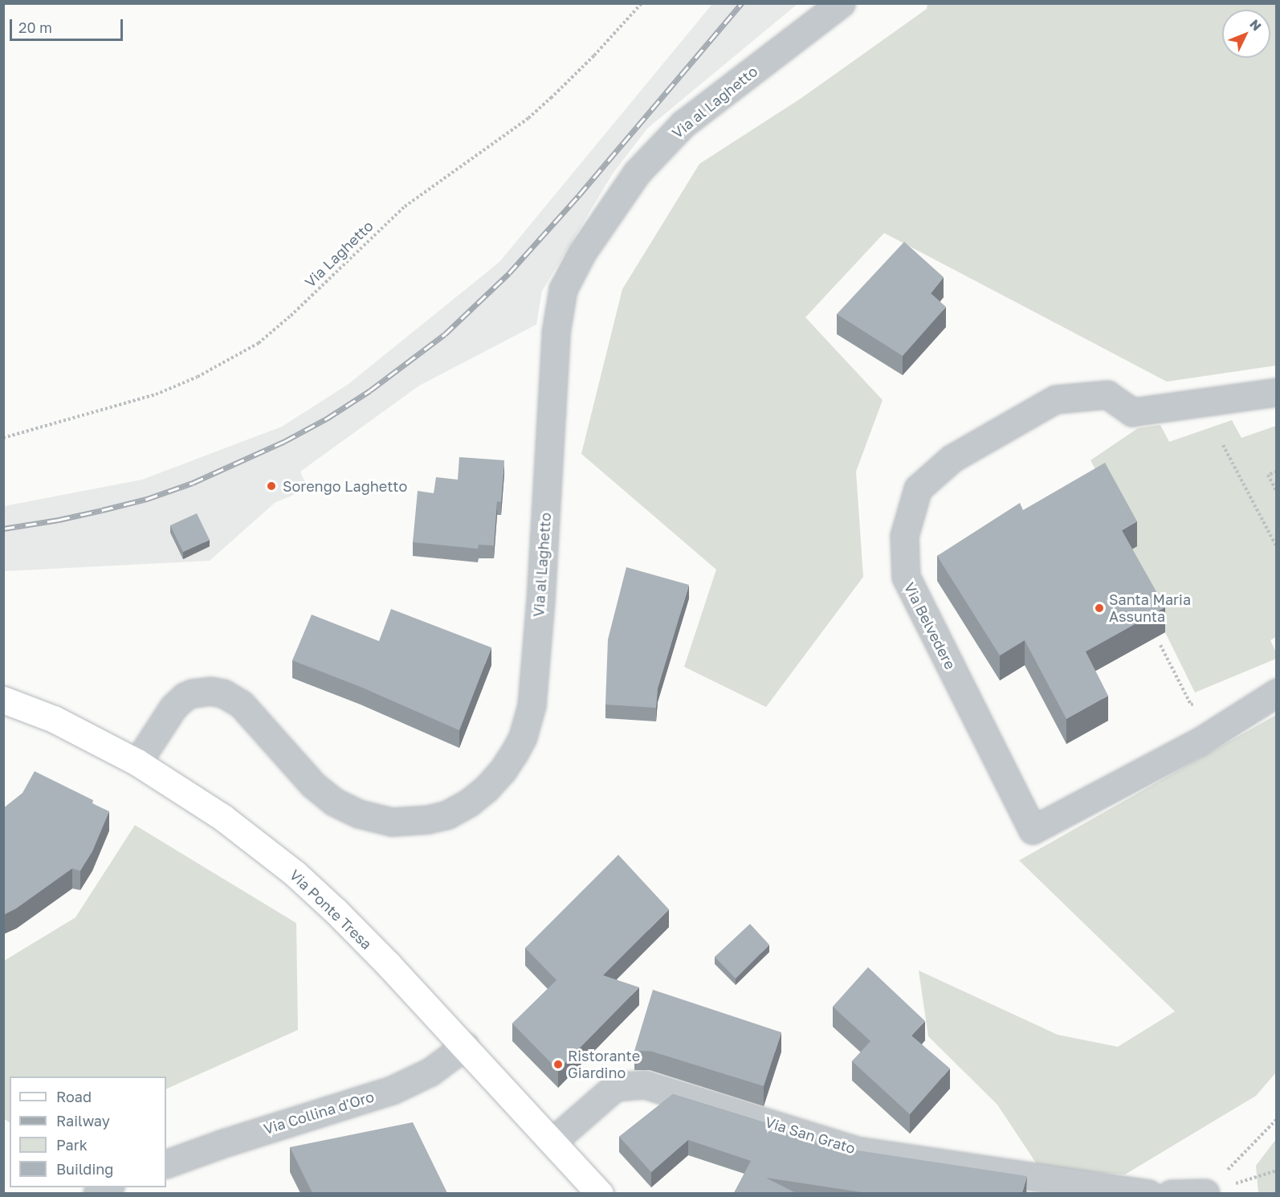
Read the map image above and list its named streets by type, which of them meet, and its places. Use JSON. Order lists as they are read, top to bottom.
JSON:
{
  "streets": {
    "main road": ["Via Ponte Tresa"],
    "street": [
      "Via al Laghetto",
      "Via Belvedere",
      "Via Collina d'Oro",
      "Via San Grato"
    ],
    "path": ["Via Laghetto"]
  },
  "crossings": [
    ["Via al Laghetto", "Via Ponte Tresa"],
    ["Via Ponte Tresa", "Via Collina d'Oro"],
    ["Via Ponte Tresa", "Via San Grato"]
  ],
  "places": ["Sorengo Laghetto", "Santa Maria Assunta", "Ristorante Giardino"],
  "legend": [
    "Road",
    "Railway",
    "Park",
    "Building"
  ],
  "scale_bar": "20 m",
  "north": "top right"
}
